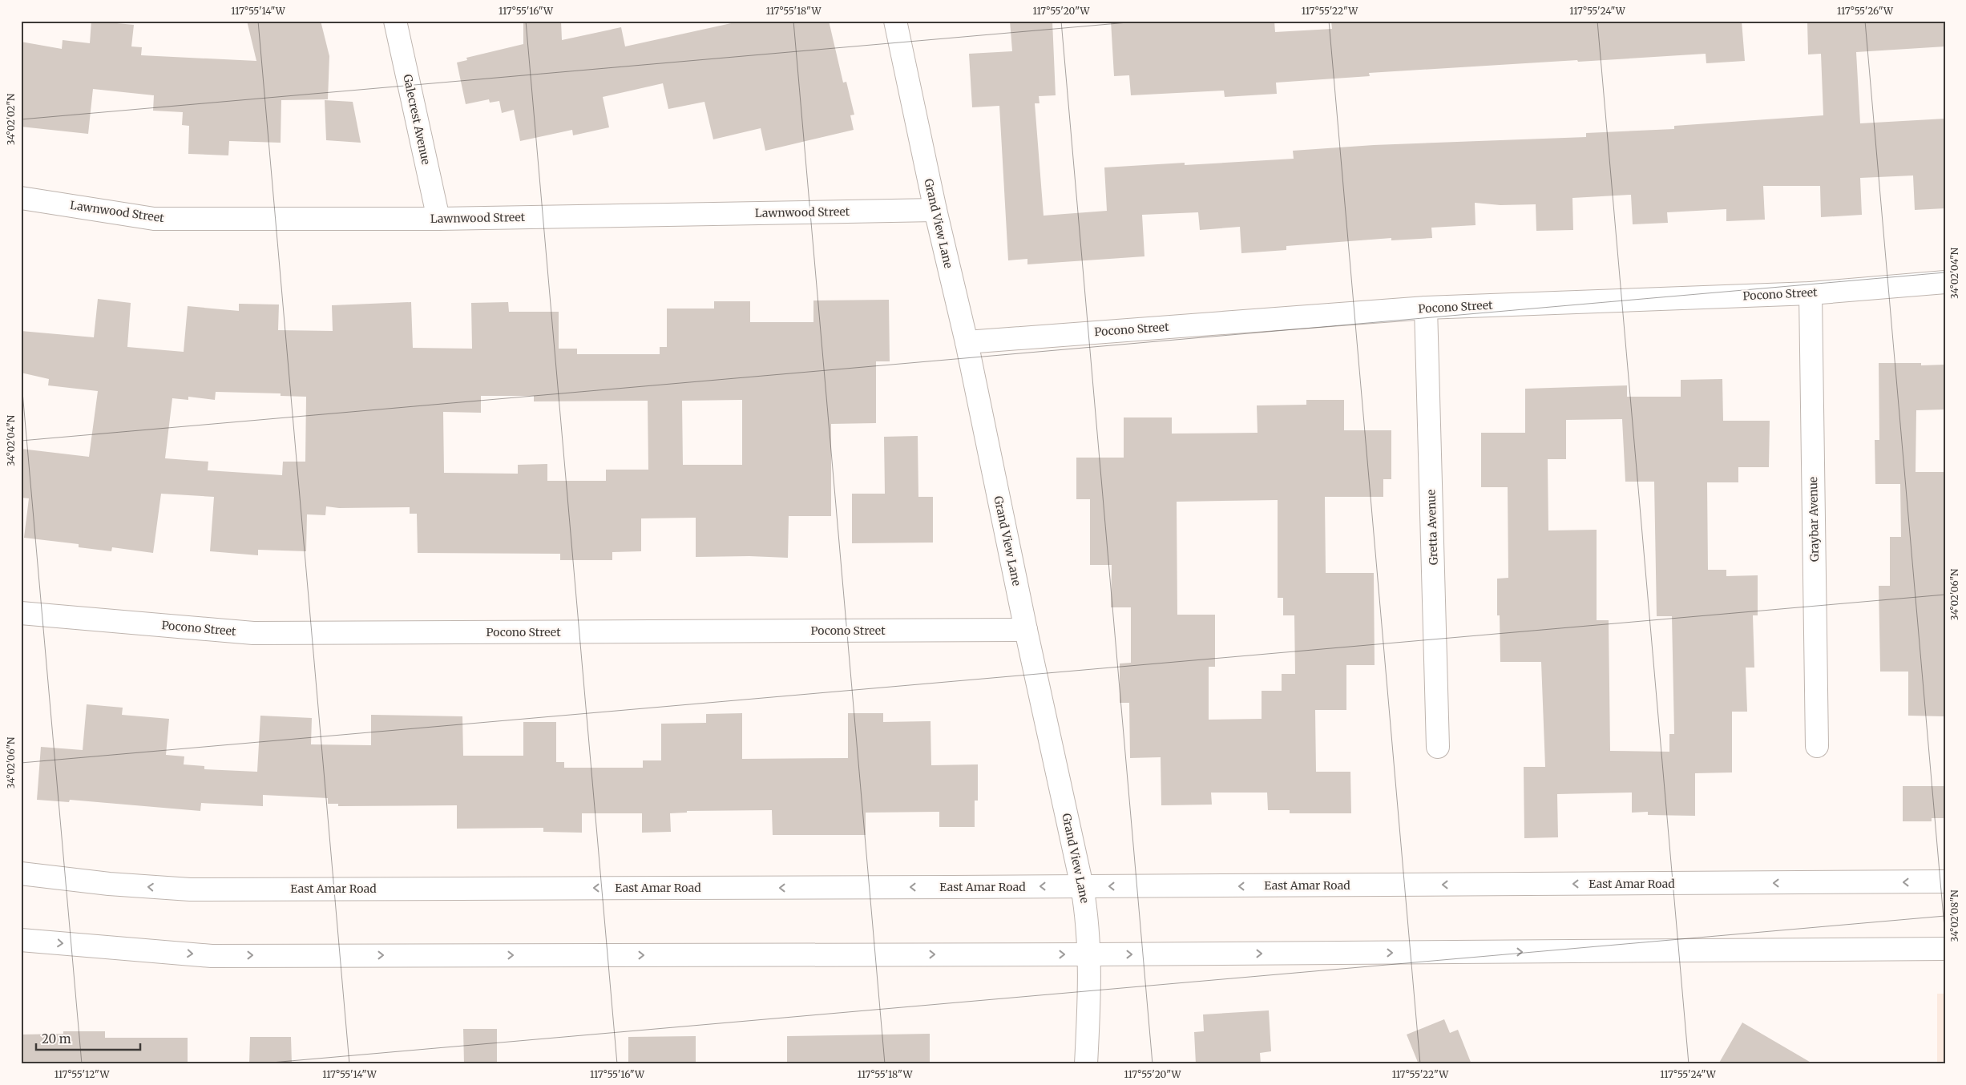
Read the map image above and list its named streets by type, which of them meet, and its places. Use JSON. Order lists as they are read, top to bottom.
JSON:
{
  "streets": {
    "street": [
      "Galecrest Avenue",
      "Lawnwood Street",
      "Grand View Lane",
      "Pocono Street",
      "Graybar Avenue",
      "Gretta Avenue",
      "East Amar Road"
    ]
  },
  "crossings": [
    ["Galecrest Avenue", "Lawnwood Street"],
    ["Lawnwood Street", "Grand View Lane"],
    ["Grand View Lane", "Pocono Street"],
    ["Grand View Lane", "East Amar Road"],
    ["Pocono Street", "Graybar Avenue"],
    ["Pocono Street", "Gretta Avenue"]
  ],
  "scale_bar": "20 m",
  "coordinates": [
    "117°55'14\"W",
    "117°55'16\"W",
    "117°55'18\"W",
    "117°55'20\"W",
    "117°55'22\"W",
    "117°55'24\"W",
    "117°55'26\"W",
    "34°02'02\"N",
    "34°02'04\"N",
    "34°02'06\"N",
    "34°02'08\"N",
    "117°55'12\"W"
  ]
}
